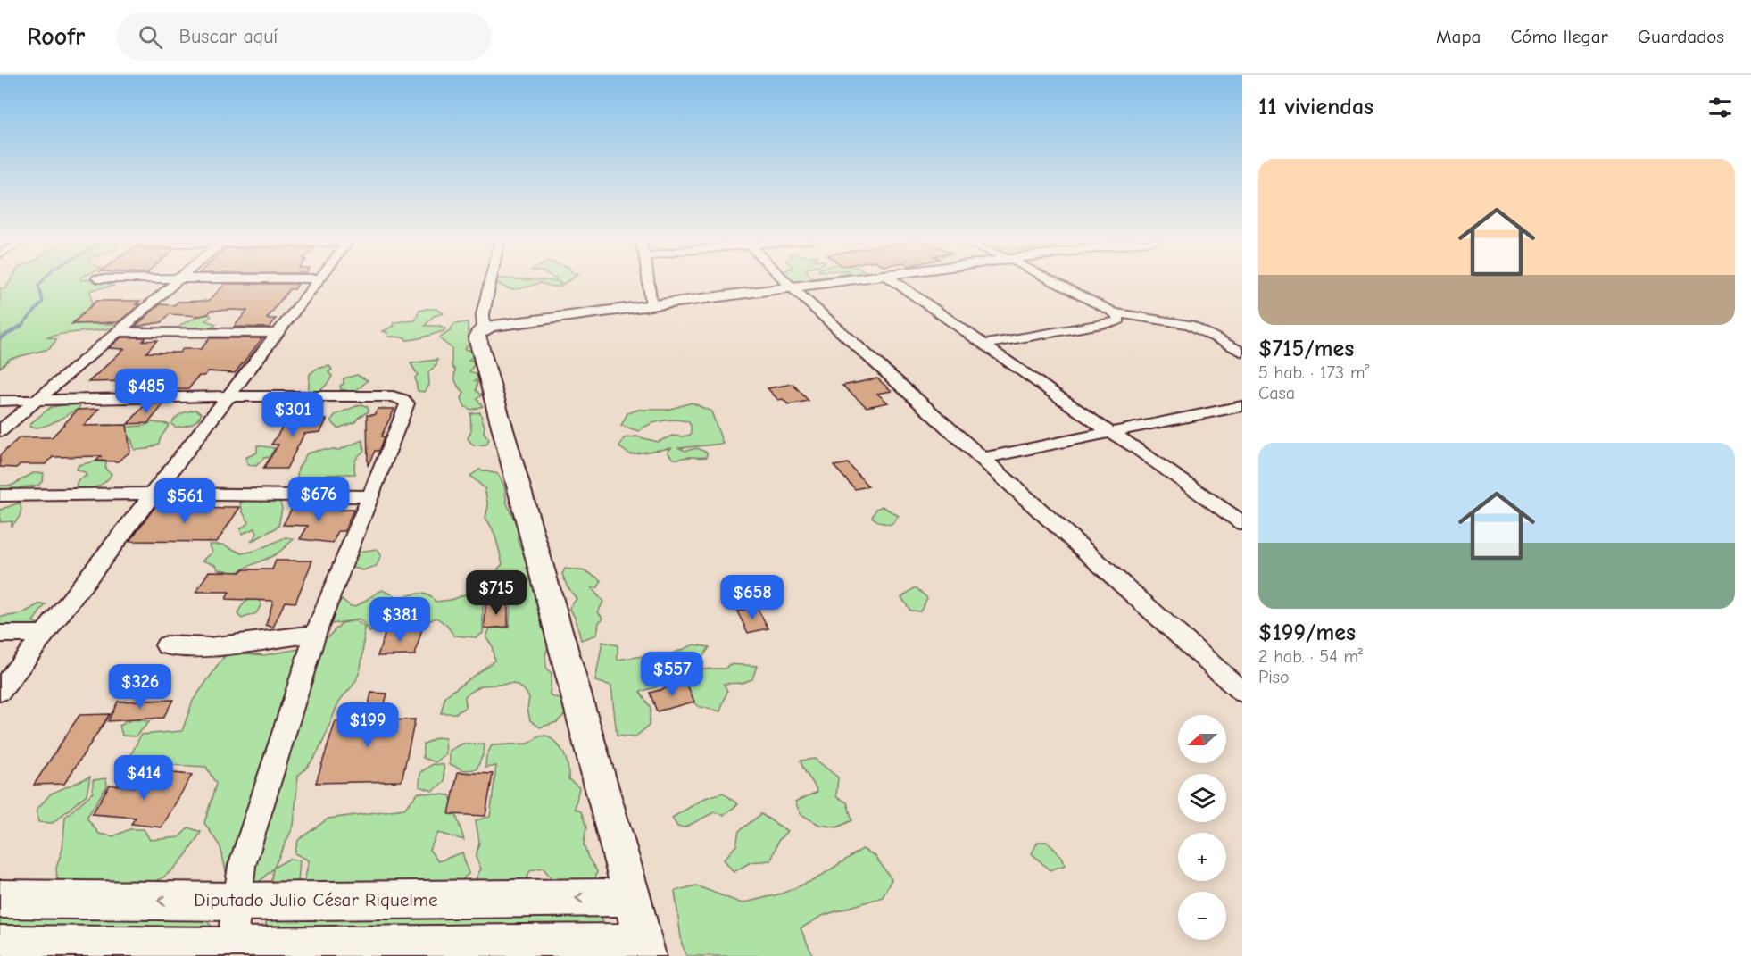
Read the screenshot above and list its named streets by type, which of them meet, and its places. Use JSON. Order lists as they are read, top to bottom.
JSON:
{
  "streets": {
    "street": ["Diputado Julio César Riquelme"]
  },
  "north": "left",
  "page": {
    "header": "Roofr",
    "search": "Buscar aquí",
    "nav": ["Mapa", "Cómo llegar", "Guardados"],
    "heading": "11 viviendas",
    "list": [
      {
        "name": "$715/mes",
        "note": "5 hab. · 173 m² · Casa"
      },
      {
        "name": "$199/mes",
        "note": "2 hab. · 54 m² · Piso"
      }
    ],
    "price": [
      "$485",
      "$301",
      "$676",
      "$561",
      "$715",
      "$658",
      "$381",
      "$557",
      "$326",
      "$199",
      "$414"
    ],
    "map_buttons": ["+", "−"]
  }
}
